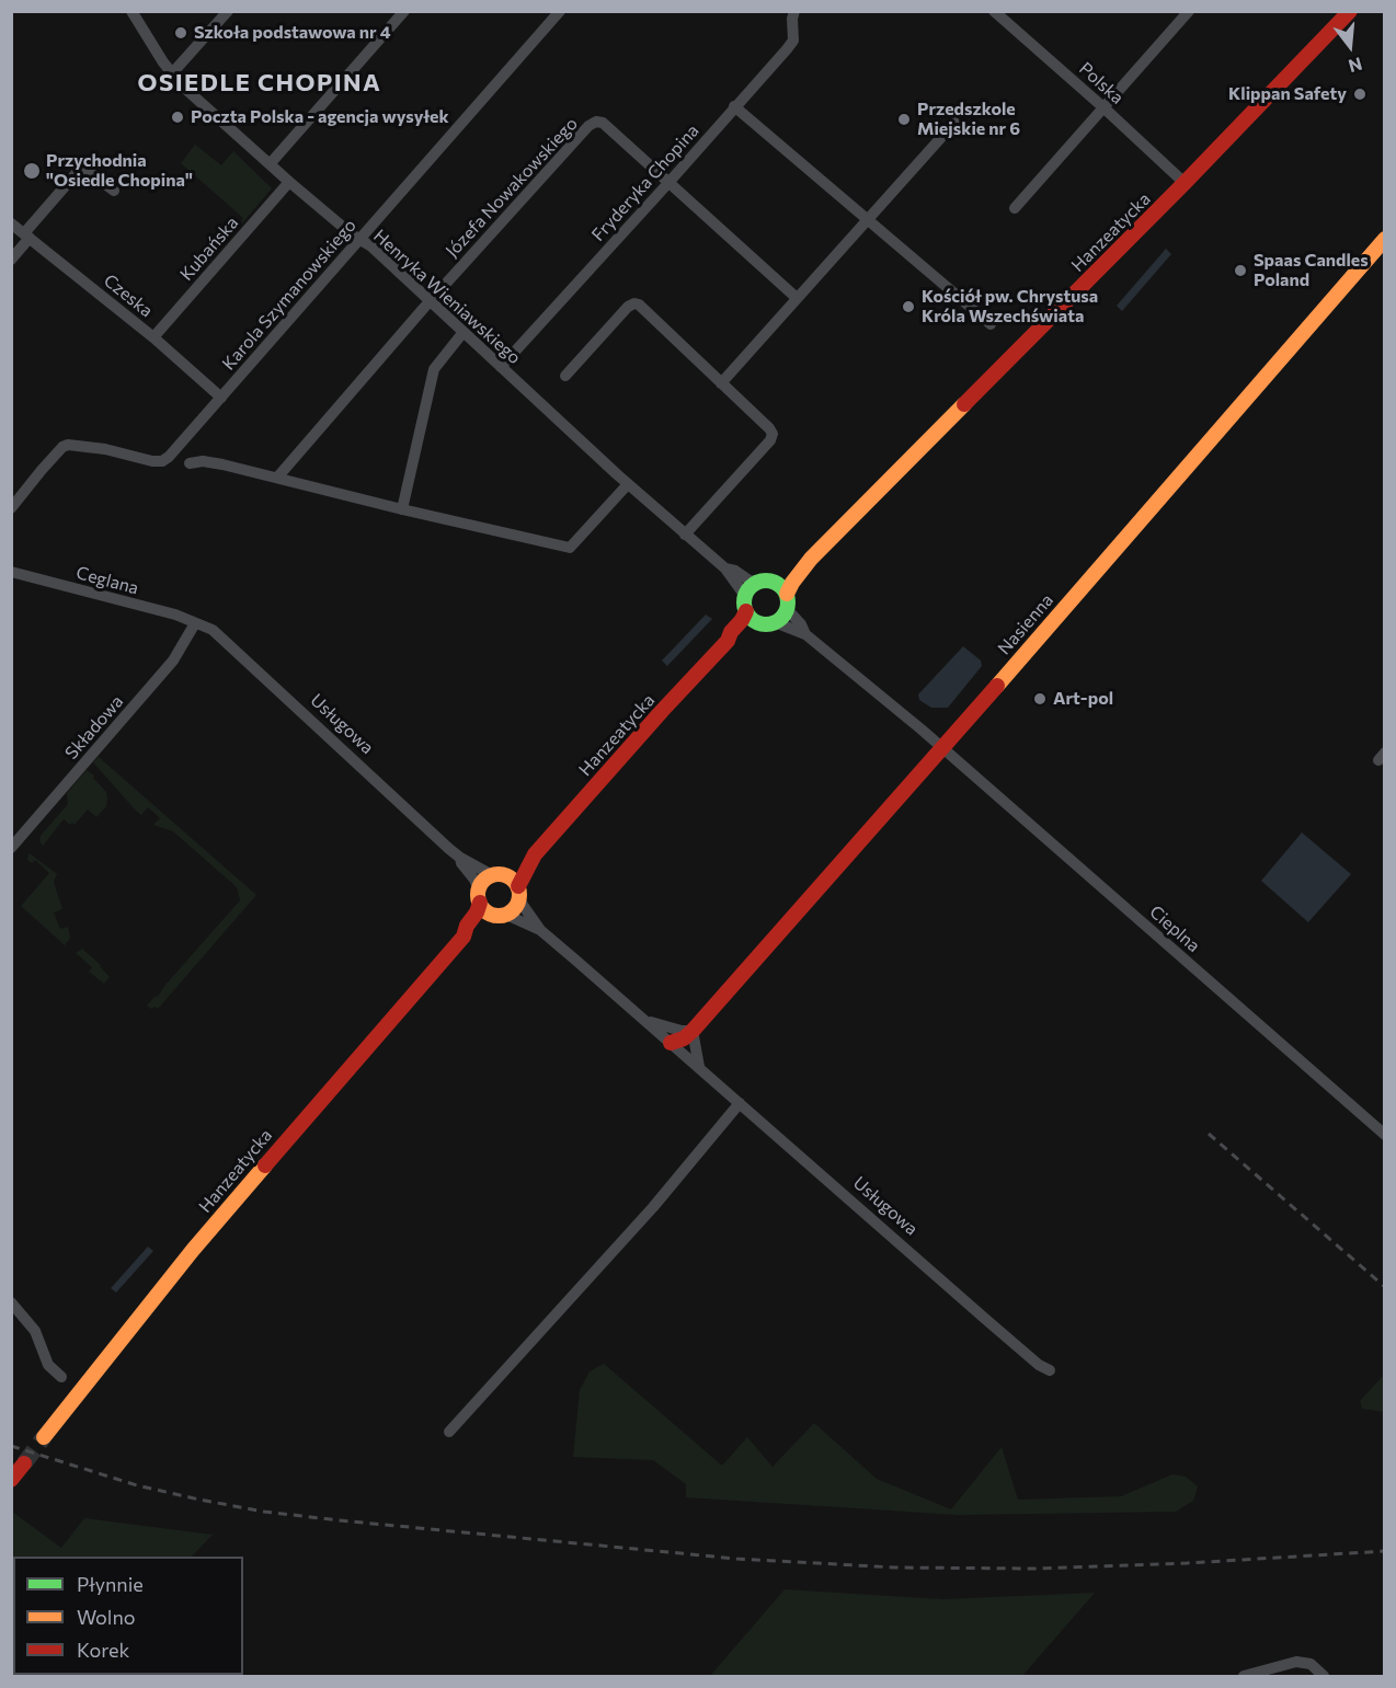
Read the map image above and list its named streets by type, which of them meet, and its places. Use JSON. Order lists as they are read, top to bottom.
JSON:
{
  "streets": {
    "street": [
      "Polska",
      "Fryderyka Chopina",
      "Józefa Nowakowskiego",
      "Hanzeatycka",
      "Kubańska",
      "Karola Szymanowskiego",
      "Czeska",
      "Henryka Wieniawskiego",
      "Ceglana",
      "Nasienna",
      "Usługowa",
      "Składowa",
      "Cieplna"
    ]
  },
  "crossings": [
    ["Polska", "Hanzeatycka"],
    ["Fryderyka Chopina", "Józefa Nowakowskiego"],
    ["Fryderyka Chopina", "Henryka Wieniawskiego"],
    ["Józefa Nowakowskiego", "Henryka Wieniawskiego"],
    ["Hanzeatycka", "Henryka Wieniawskiego"],
    ["Hanzeatycka", "Usługowa"],
    ["Kubańska", "Czeska"],
    ["Kubańska", "Henryka Wieniawskiego"],
    ["Karola Szymanowskiego", "Czeska"],
    ["Karola Szymanowskiego", "Henryka Wieniawskiego"],
    ["Ceglana", "Usługowa"],
    ["Ceglana", "Składowa"],
    ["Nasienna", "Usługowa"],
    ["Nasienna", "Cieplna"],
    ["Usługowa", "Składowa"]
  ],
  "districts": ["OSIEDLE CHOPINA"],
  "places": [
    "Szkoła podstawowa nr 4",
    "Klippan Safety",
    "Poczta Polska - agencja wysyłek",
    "Przedszkole Miejskie nr 6",
    "Przychodnia \"Osiedle Chopina\"",
    "Spaas Candles Poland",
    "Kościół pw. Chrystusa Króla Wszechświata",
    "Art-pol"
  ],
  "legend": ["Płynnie", "Wolno", "Korek"],
  "north": "bottom"
}
